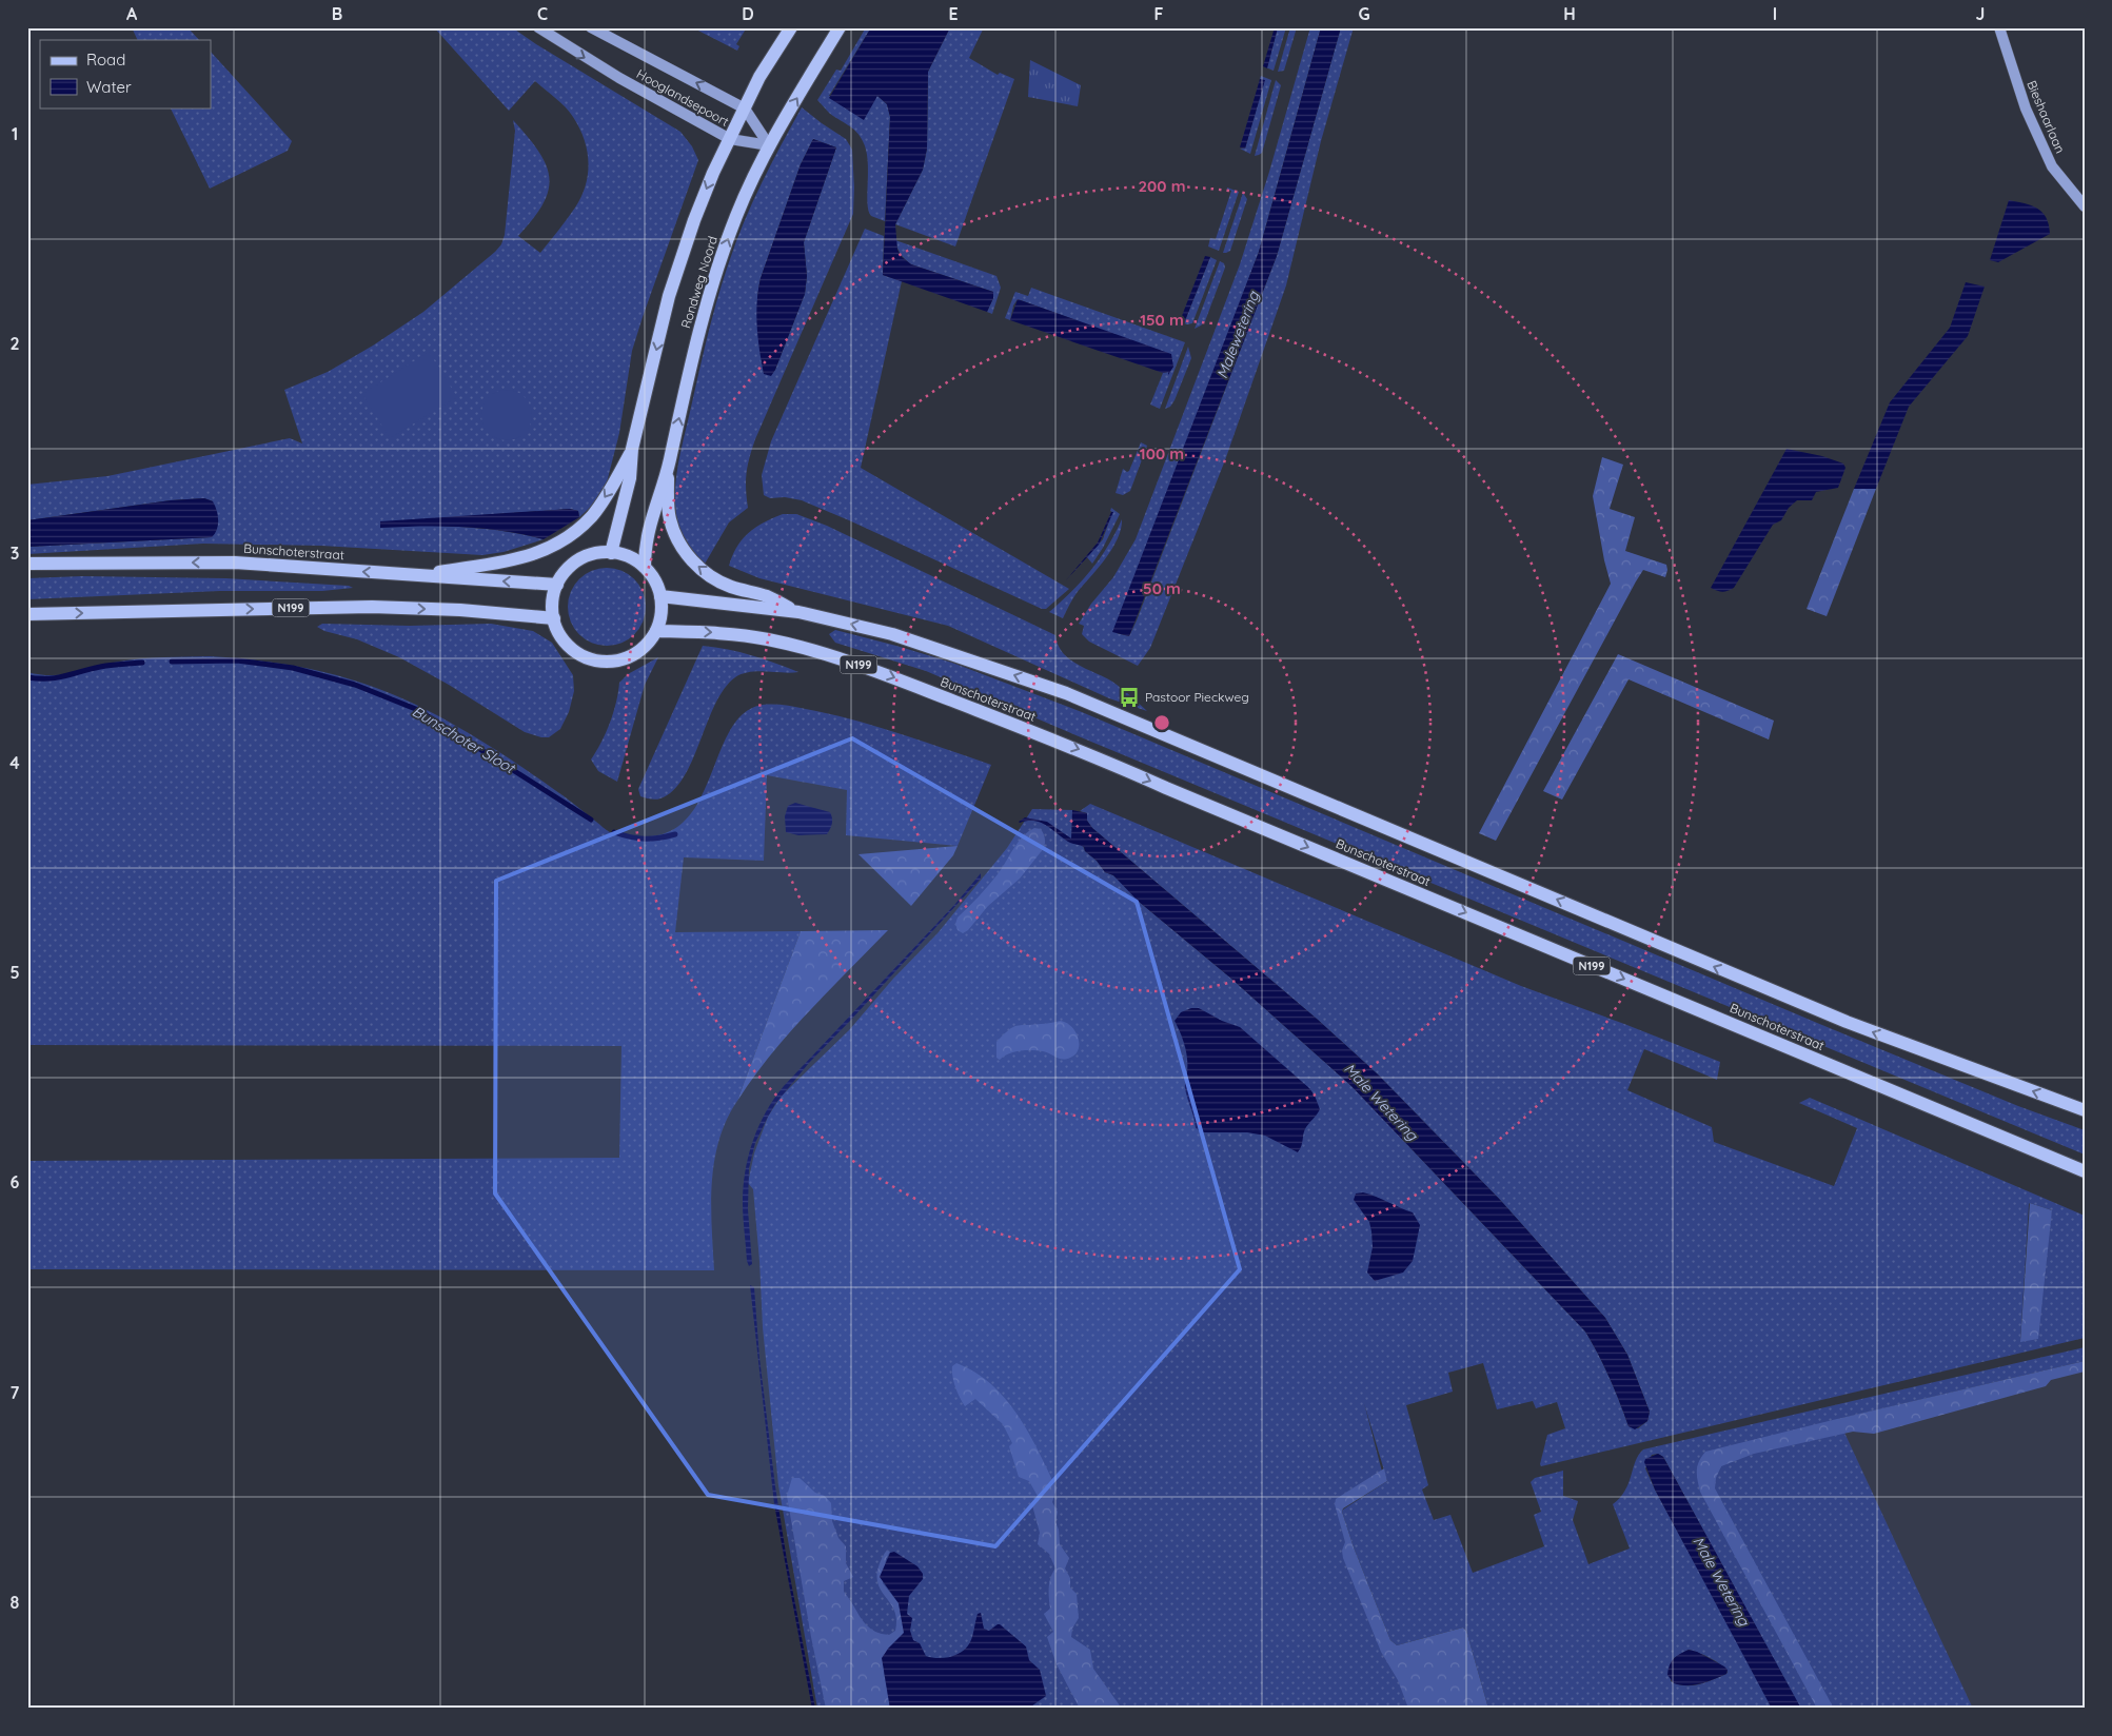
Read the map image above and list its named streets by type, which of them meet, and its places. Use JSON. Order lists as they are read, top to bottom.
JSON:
{
  "streets": {
    "main road": ["Rondweg Noord", "Bunschoterstraat", "N199"],
    "street": ["Hooglandsepoort", "Bieshaarlaan"]
  },
  "crossings": [
    ["Hooglandsepoort", "Rondweg Noord"],
    ["Rondweg Noord", "Bunschoterstraat"],
    ["Rondweg Noord", "N199"],
    ["Bunschoterstraat", "N199"]
  ],
  "water": ["Malewetering", "Bunschoter Sloot", "Male Wetering"],
  "places": {
    "bus stop": ["Pastoor Pieckweg"]
  },
  "legend": ["Road", "Water"],
  "grid": {
    "columns": [
      "A",
      "B",
      "C",
      "D",
      "E",
      "F",
      "G",
      "H",
      "I",
      "J"
    ],
    "rows": [
      "1",
      "2",
      "3",
      "4",
      "5",
      "6",
      "7",
      "8"
    ]
  },
  "rings": [
    "200 m",
    "150 m",
    "100 m",
    "50 m"
  ]
}
